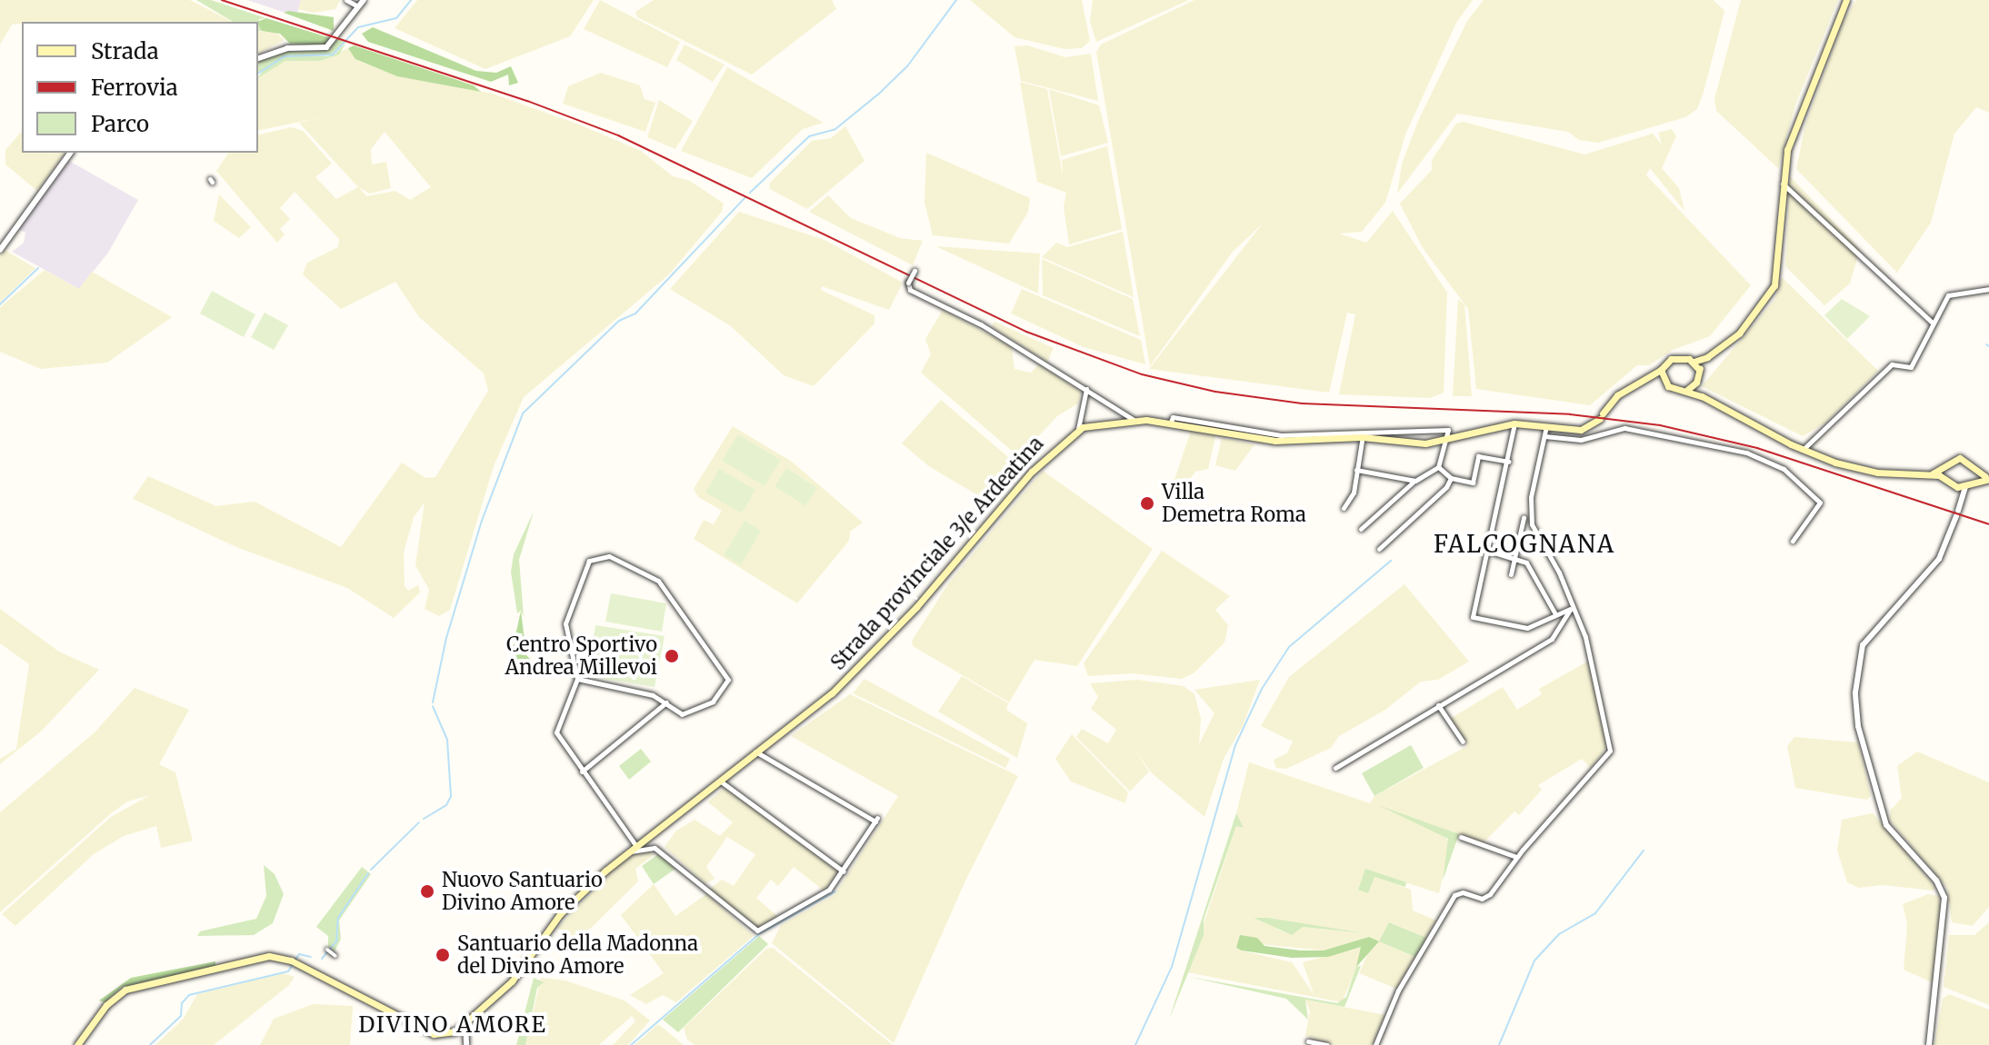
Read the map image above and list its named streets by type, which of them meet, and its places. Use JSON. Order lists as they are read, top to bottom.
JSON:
{
  "streets": {
    "main road": ["Strada provinciale 3/e Ardeatina"]
  },
  "districts": ["FALCOGNANA", "DIVINO AMORE"],
  "places": [
    "Villa Demetra Roma",
    "Centro Sportivo Andrea Millevoi",
    "Nuovo Santuario Divino Amore",
    "Santuario della Madonna del Divino Amore"
  ],
  "legend": ["Strada", "Ferrovia", "Parco"]
}
